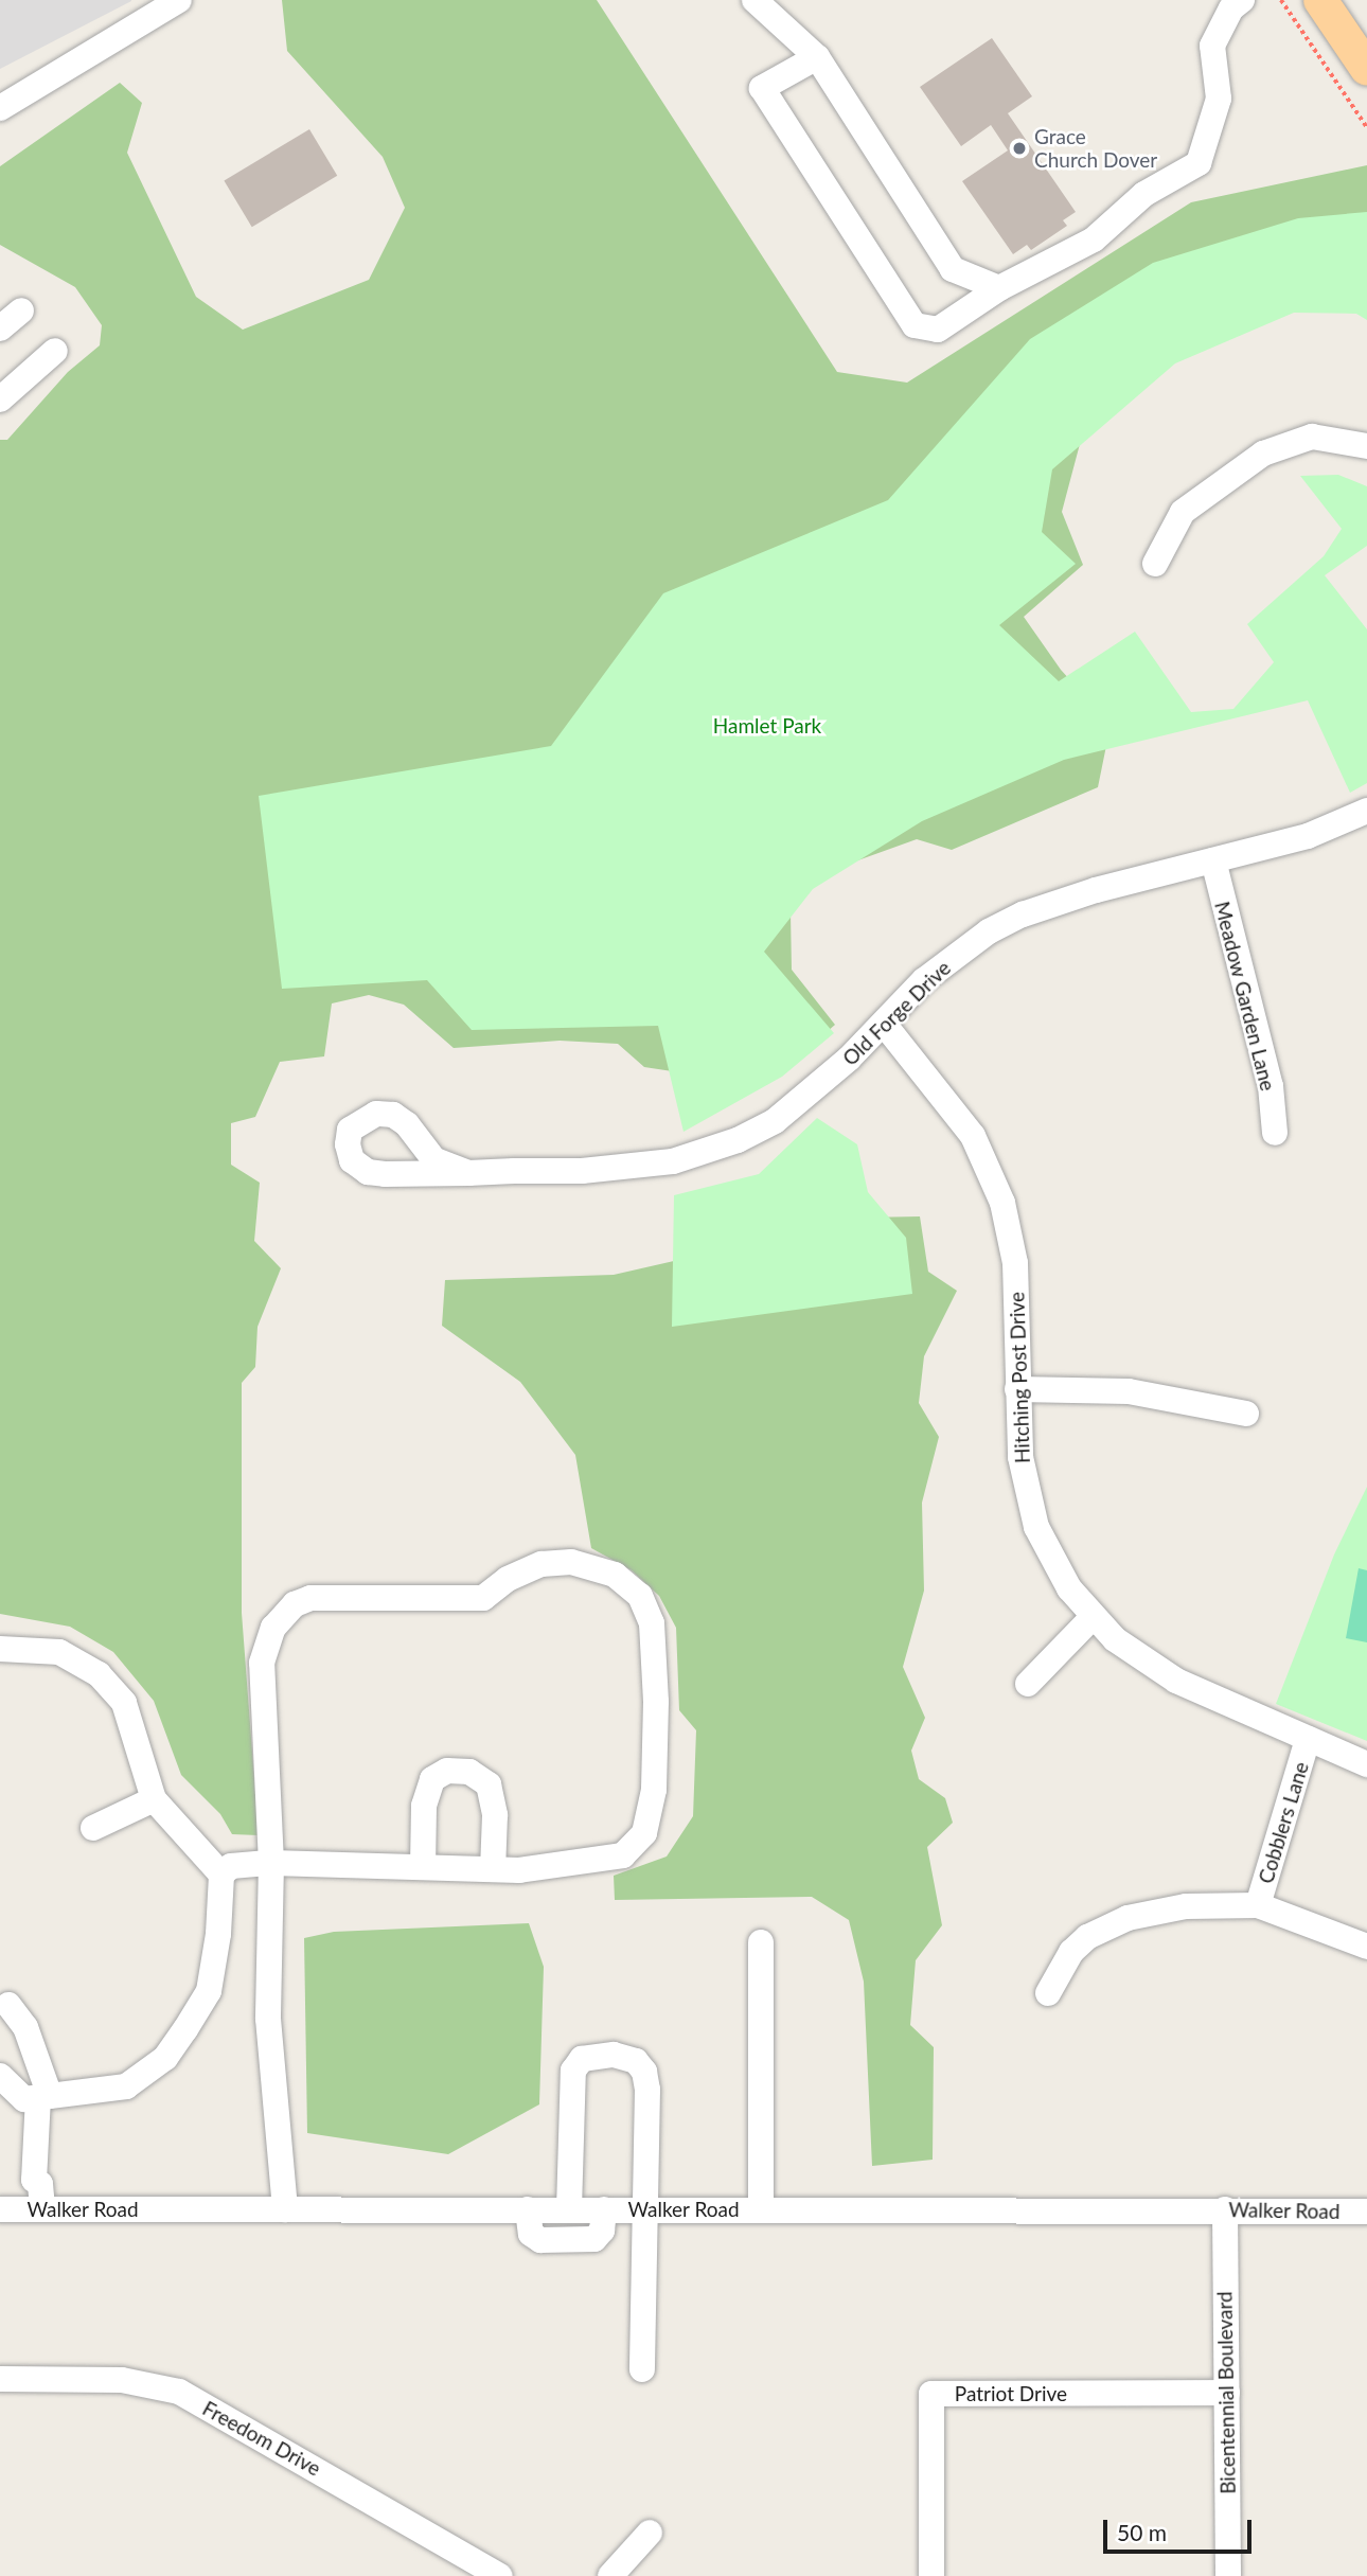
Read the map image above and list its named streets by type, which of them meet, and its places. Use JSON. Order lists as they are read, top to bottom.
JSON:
{
  "streets": {
    "street": [
      "Meadow Garden Lane",
      "Old Forge Drive",
      "Hitching Post Drive",
      "Cobblers Lane",
      "Walker Road",
      "Bicentennial Boulevard",
      "Patriot Drive",
      "Freedom Drive"
    ]
  },
  "crossings": [
    ["Meadow Garden Lane", "Old Forge Drive"],
    ["Old Forge Drive", "Hitching Post Drive"],
    ["Hitching Post Drive", "Cobblers Lane"],
    ["Walker Road", "Bicentennial Boulevard"],
    ["Bicentennial Boulevard", "Patriot Drive"]
  ],
  "parks": ["Hamlet Park"],
  "places": ["Grace Church Dover"],
  "scale_bar": "50 m"
}
